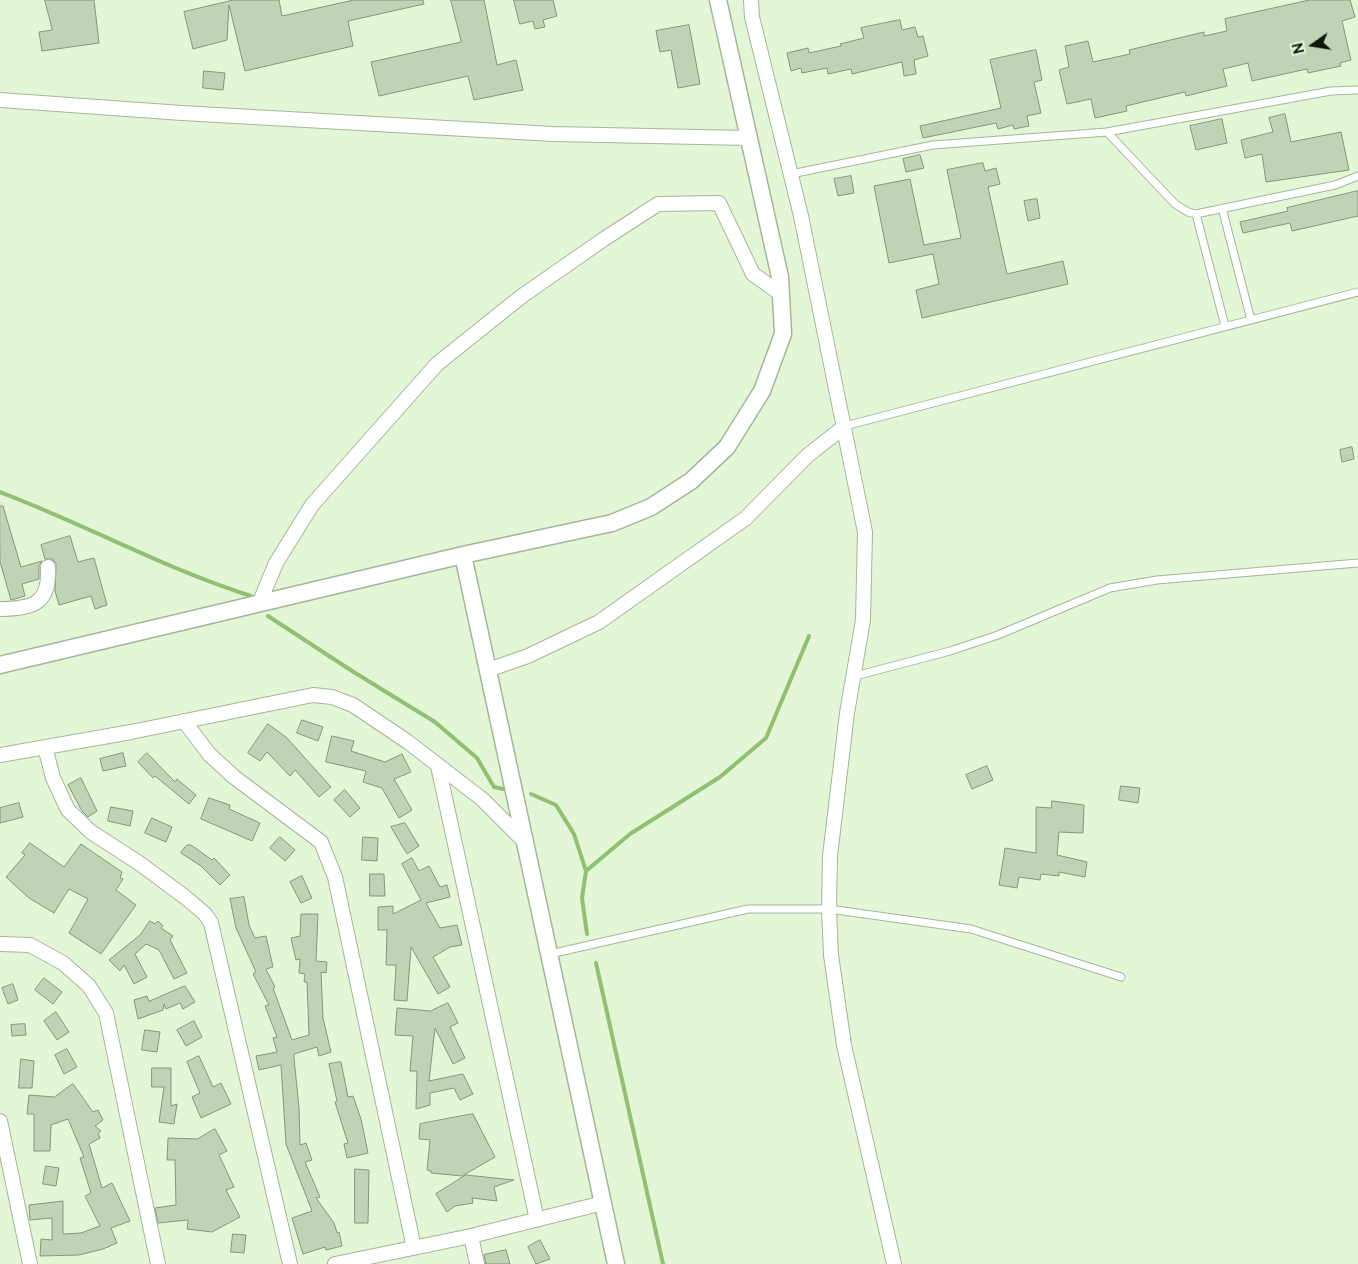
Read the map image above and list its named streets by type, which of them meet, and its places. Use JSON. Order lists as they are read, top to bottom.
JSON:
{
  "north": "left"
}
